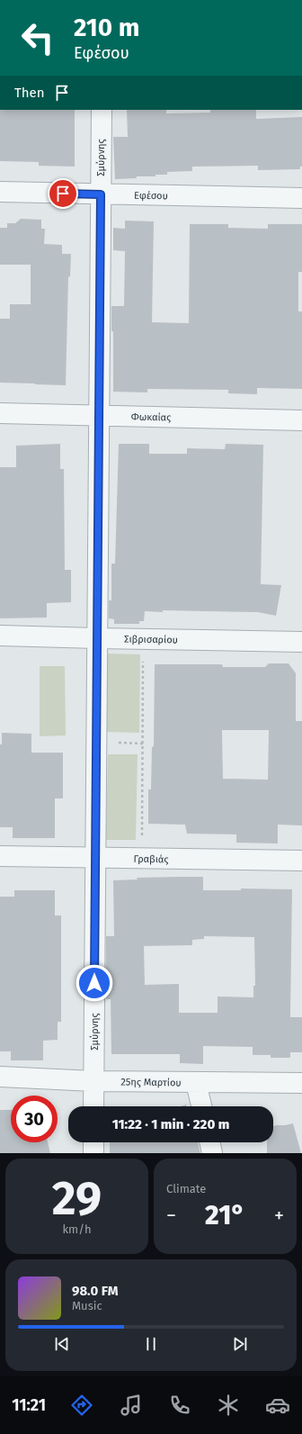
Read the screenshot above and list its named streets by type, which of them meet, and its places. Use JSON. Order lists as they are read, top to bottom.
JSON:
{
  "streets": {
    "street": [
      "Σμύρνης",
      "Εφέσου",
      "Φωκαίας",
      "Σιβρισαρίου",
      "Γραβιάς",
      "25ης Μαρτίου"
    ]
  },
  "crossings": [
    ["Σμύρνης", "Εφέσου"],
    ["Σμύρνης", "Φωκαίας"],
    ["Σμύρνης", "Σιβρισαρίου"],
    ["Σμύρνης", "Γραβιάς"],
    ["Σμύρνης", "25ης Μαρτίου"]
  ],
  "page": {
    "turn": ["210 m", "Εφέσου"],
    "then": "Then",
    "limit": "30",
    "trip": "11:22 · 1 min · 220 m",
    "tile": [
      ["29", "km/h"],
      "Climate"
    ],
    "heat": ["−", "21°", "+"],
    "song": ["98.0 FM", "Music"],
    "tabs": "11:21"
  }
}
